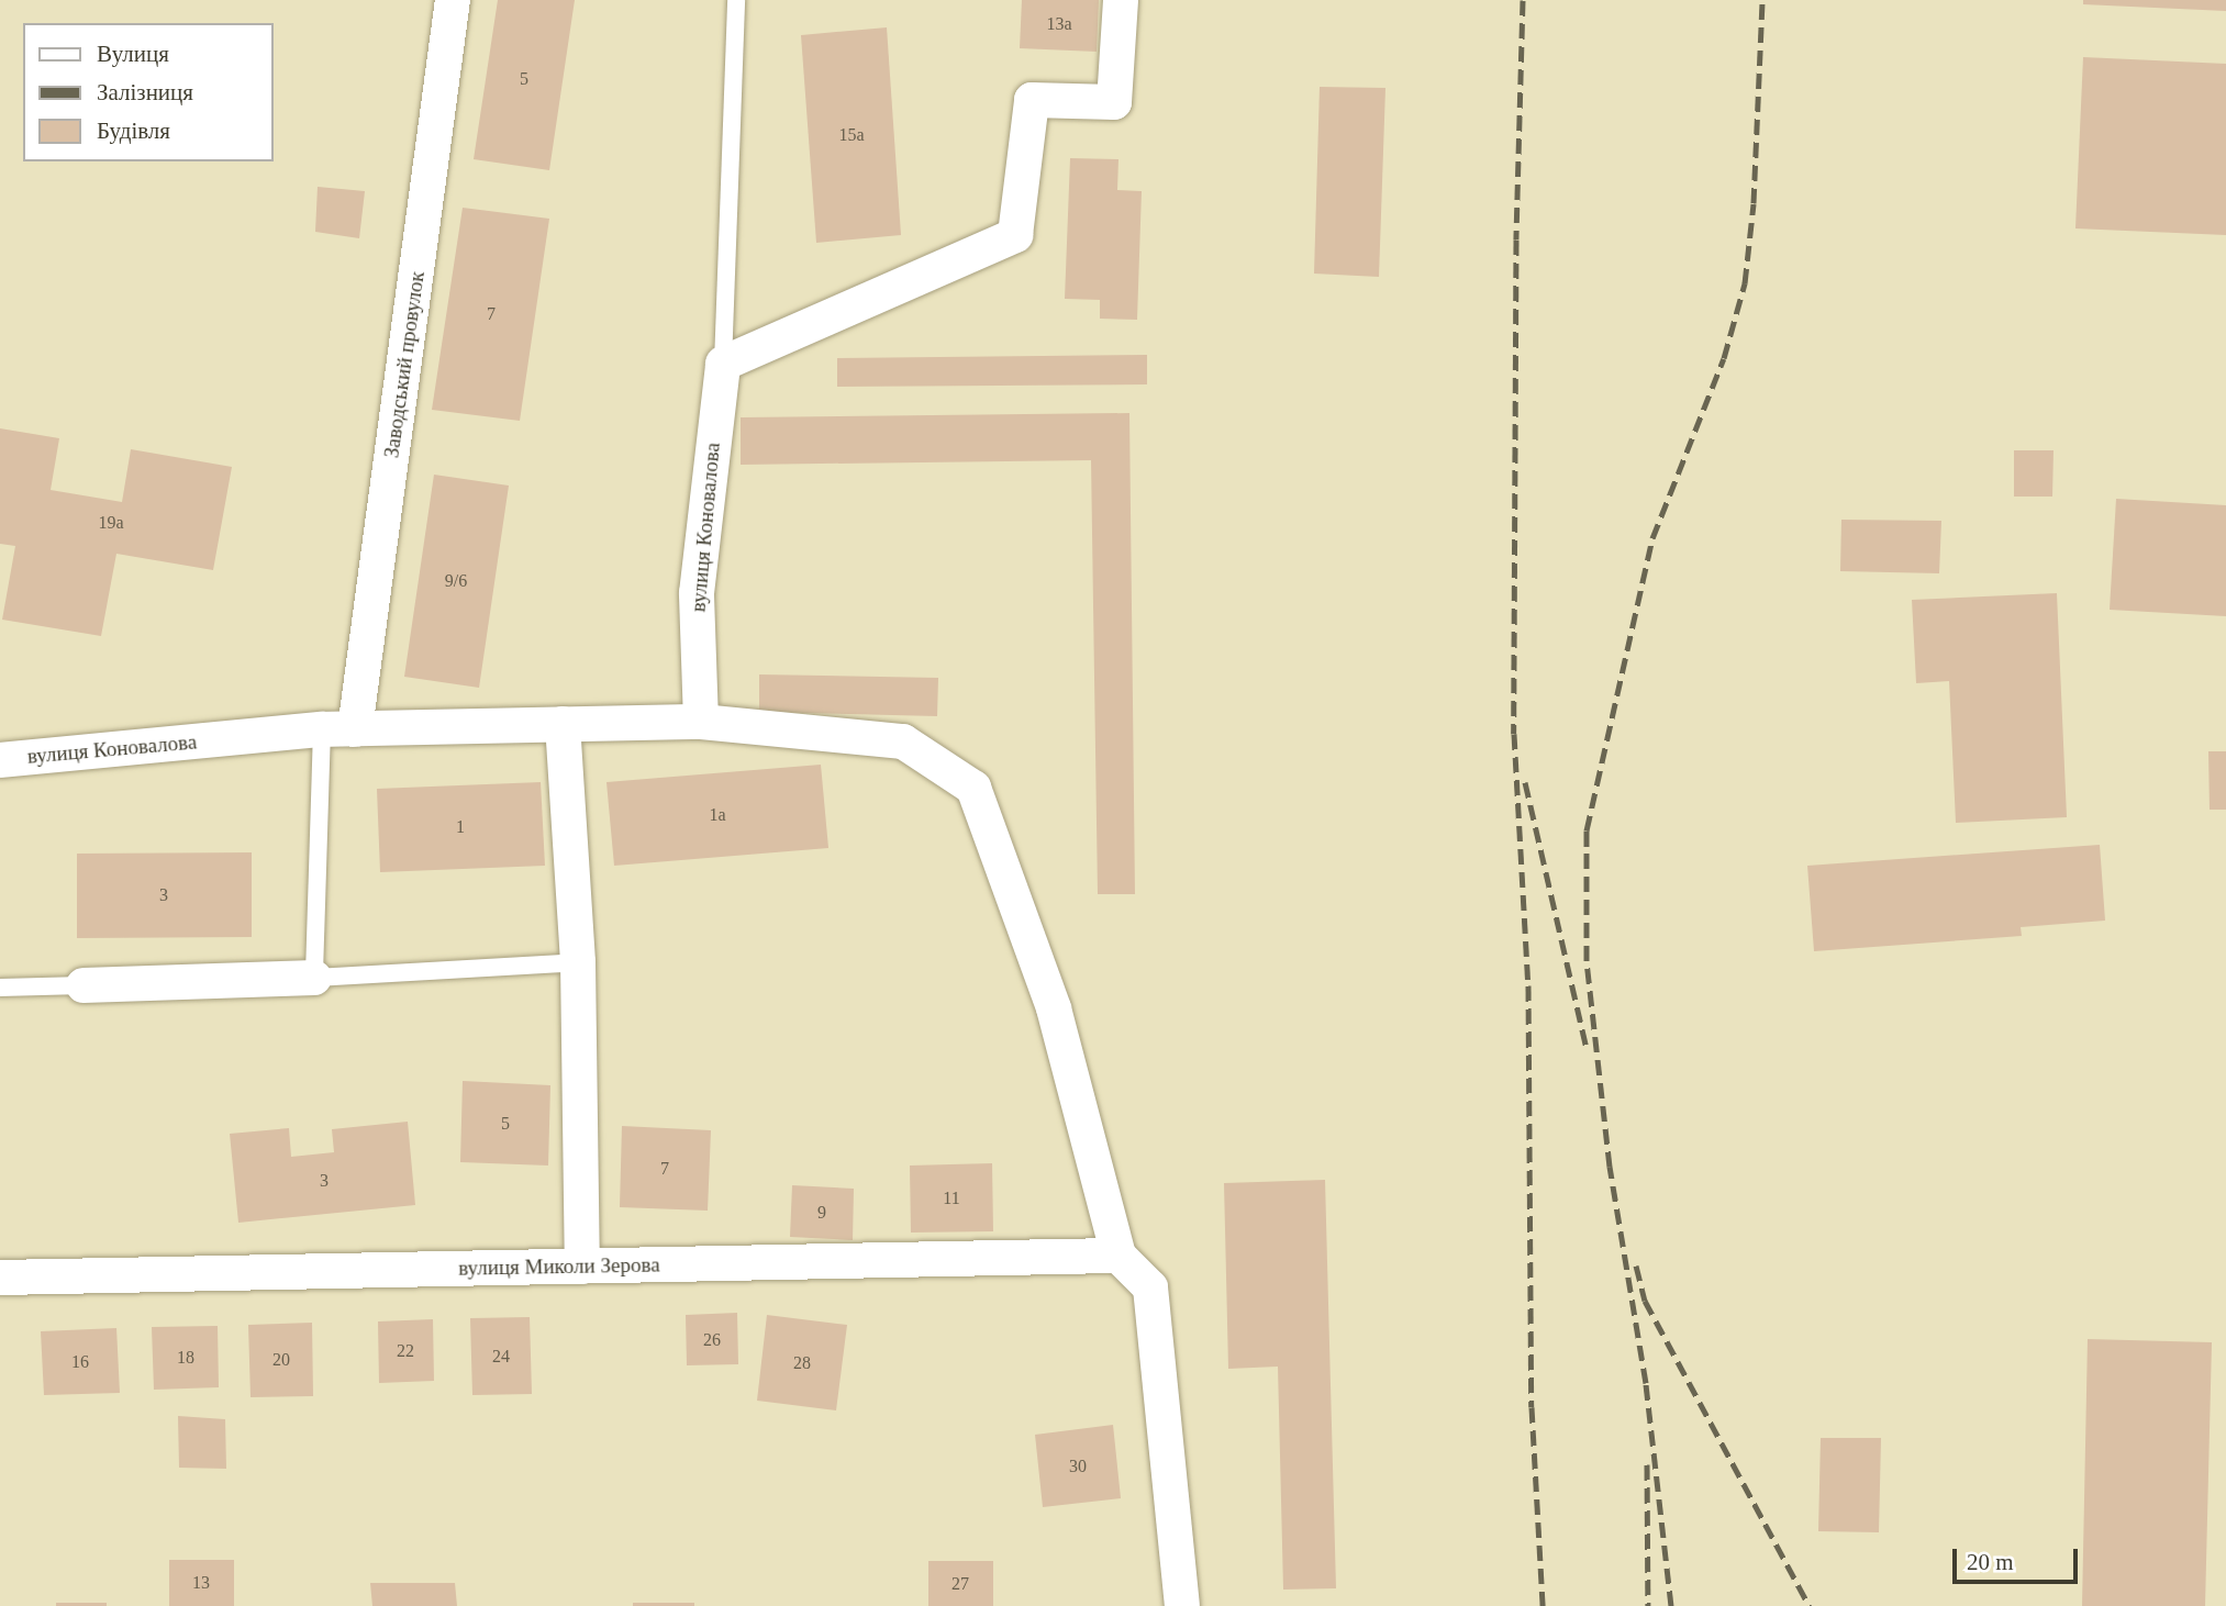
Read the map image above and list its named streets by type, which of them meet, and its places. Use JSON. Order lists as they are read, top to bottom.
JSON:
{
  "streets": {
    "street": ["Заводський провулок", "вулиця Коновалова", "вулиця Миколи Зерова"]
  },
  "crossings": [
    ["Заводський провулок", "вулиця Коновалова"]
  ],
  "house_numbers": [
    "13а",
    "5",
    "15а",
    "7",
    "19а",
    "9/6",
    "1а",
    "1",
    "3",
    "5",
    "7",
    "3",
    "11",
    "9",
    "26",
    "22",
    "24",
    "18",
    "20",
    "16",
    "28",
    "30",
    "13",
    "27"
  ],
  "legend": ["Вулиця", "Залізниця", "Будівля"],
  "scale_bar": "20 m"
}
